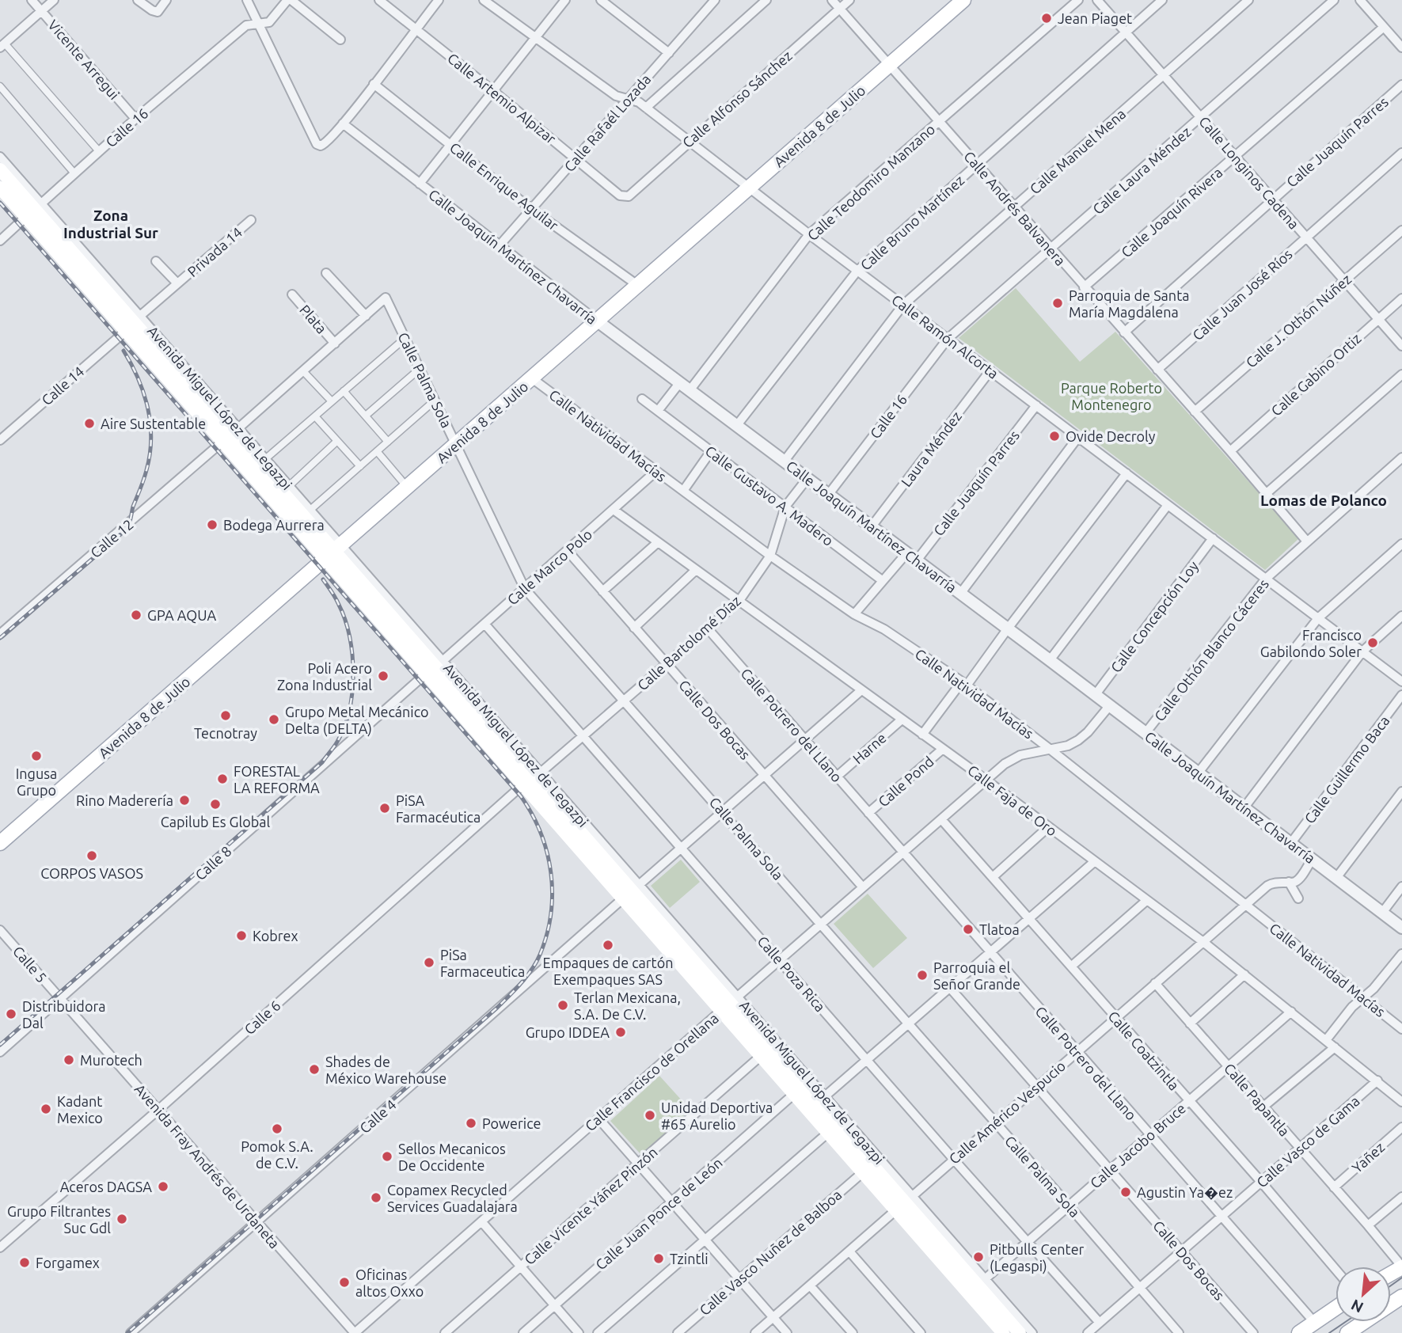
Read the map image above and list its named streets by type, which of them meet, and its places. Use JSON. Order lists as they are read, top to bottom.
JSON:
{
  "streets": {
    "main road": ["Avenida 8 de Julio", "Avenida Miguel López de Legazpi"],
    "street": [
      "Vicente Arregui",
      "Calle Artemio Alpizar",
      "Calle Alfonso Sánchez",
      "Calle Rafaél Lozada",
      "Calle 16",
      "Calle Juaquín Parres",
      "Calle Manuel Mena",
      "Calle Laura Méndez",
      "Calle Longinos Cadena",
      "Calle Teodomiro Manzano",
      "Calle Enrique Aguilar",
      "Calle Andrés Balvanera",
      "Calle Joaquín Rivera",
      "Calle Bruno Martínez",
      "Privada 14",
      "Calle Joaquín Martínez Chavarría",
      "Calle Juan José Ríos",
      "Plata",
      "Calle J. Othón Núñez",
      "Calle Ramón Alcorta",
      "Calle Gabino Ortiz",
      "Calle Palma Sola",
      "Calle 14",
      "Calle Natividad Macías",
      "Laura Méndez",
      "Calle Gustavo A. Madero",
      "Calle 12",
      "Calle Marco Polo",
      "Calle Concepción Loy",
      "Calle Bartolomé Díaz",
      "Calle Othón Blanco Cáceres",
      "Calle Dos Bocas",
      "Calle Potrero del Llano",
      "Harne",
      "Calle Guillermo Baca",
      "Calle Pond",
      "Calle Faja de Oro",
      "Calle 8",
      "Calle 5",
      "Calle Poza Rica",
      "Calle 6",
      "Calle Coatzintla",
      "Calle Francisco de Orellana",
      "Calle Papantla",
      "Calle Américo Vespucio",
      "Calle 4",
      "Calle Vasco de Gama",
      "Calle Jacobo Bruce",
      "Yañez",
      "Avenida Fray Andrés de Urdaneta",
      "Calle Vicente Yáñez Pinzón",
      "Calle Juan Ponce de León",
      "Calle Vasco Nuñez de Balboa"
    ]
  },
  "crossings": [
    ["Vicente Arregui", "Calle 16"],
    ["Calle Artemio Alpizar", "Calle Alfonso Sánchez"],
    ["Calle Artemio Alpizar", "Calle Rafaél Lozada"],
    ["Calle Alfonso Sánchez", "Calle Andrés Balvanera"],
    ["Calle Alfonso Sánchez", "Calle Ramón Alcorta"],
    ["Calle Rafaél Lozada", "Calle Enrique Aguilar"],
    ["Calle Rafaél Lozada", "Calle Joaquín Martínez Chavarría"],
    ["Calle Rafaél Lozada", "Calle Ramón Alcorta"],
    ["Avenida 8 de Julio", "Calle Enrique Aguilar"],
    ["Avenida 8 de Julio", "Calle Andrés Balvanera"],
    ["Avenida 8 de Julio", "Calle Joaquín Martínez Chavarría"],
    ["Avenida 8 de Julio", "Calle Ramón Alcorta"],
    ["Avenida 8 de Julio", "Calle Palma Sola"],
    ["Avenida 8 de Julio", "Avenida Miguel López de Legazpi"],
    ["Avenida 8 de Julio", "Calle Natividad Macías"],
    ["Calle 16", "Calle Laura Méndez"],
    ["Calle 16", "Calle Joaquín Martínez Chavarría"],
    ["Calle 16", "Calle Ramón Alcorta"],
    ["Calle 16", "Avenida Miguel López de Legazpi"],
    ["Calle Juaquín Parres", "Calle Longinos Cadena"],
    ["Calle Juaquín Parres", "Calle Andrés Balvanera"],
    ["Calle Juaquín Parres", "Calle Joaquín Martínez Chavarría"],
    ["Calle Juaquín Parres", "Calle Ramón Alcorta"],
    ["Calle Manuel Mena", "Calle Longinos Cadena"],
    ["Calle Manuel Mena", "Calle Andrés Balvanera"],
    ["Calle Manuel Mena", "Calle Joaquín Martínez Chavarría"],
    ["Calle Manuel Mena", "Calle Ramón Alcorta"],
    ["Calle Laura Méndez", "Calle Longinos Cadena"],
    ["Calle Laura Méndez", "Calle Andrés Balvanera"],
    ["Calle Laura Méndez", "Calle Ramón Alcorta"],
    ["Calle Longinos Cadena", "Calle Joaquín Rivera"],
    ["Calle Longinos Cadena", "Calle Bruno Martínez"],
    ["Calle Longinos Cadena", "Calle Juan José Ríos"],
    ["Calle Longinos Cadena", "Calle J. Othón Núñez"],
    ["Calle Longinos Cadena", "Calle Gabino Ortiz"],
    ["Calle Teodomiro Manzano", "Calle Andrés Balvanera"],
    ["Calle Teodomiro Manzano", "Calle Joaquín Martínez Chavarría"],
    ["Calle Teodomiro Manzano", "Calle Ramón Alcorta"],
    ["Calle Andrés Balvanera", "Calle Joaquín Rivera"],
    ["Calle Andrés Balvanera", "Calle Bruno Martínez"],
    ["Calle Andrés Balvanera", "Calle Juan José Ríos"],
    ["Calle Andrés Balvanera", "Calle J. Othón Núñez"],
    ["Calle Andrés Balvanera", "Calle Gabino Ortiz"],
    ["Calle Andrés Balvanera", "Calle Othón Blanco Cáceres"],
    ["Calle Bruno Martínez", "Calle Joaquín Martínez Chavarría"],
    ["Calle Bruno Martínez", "Calle Ramón Alcorta"],
    ["Calle Joaquín Martínez Chavarría", "Laura Méndez"],
    ["Calle Joaquín Martínez Chavarría", "Calle Concepción Loy"],
    ["Calle Joaquín Martínez Chavarría", "Calle Bartolomé Díaz"],
    ["Calle Joaquín Martínez Chavarría", "Calle Othón Blanco Cáceres"],
    ["Calle Joaquín Martínez Chavarría", "Calle Guillermo Baca"],
    ["Calle Joaquín Martínez Chavarría", "Calle Francisco de Orellana"],
    ["Calle Joaquín Martínez Chavarría", "Calle Américo Vespucio"],
    ["Calle Ramón Alcorta", "Laura Méndez"],
    ["Calle Ramón Alcorta", "Calle Concepción Loy"],
    ["Calle Ramón Alcorta", "Calle Othón Blanco Cáceres"],
    ["Calle Palma Sola", "Calle Marco Polo"],
    ["Calle Palma Sola", "Calle Bartolomé Díaz"],
    ["Calle Palma Sola", "Calle Francisco de Orellana"],
    ["Calle Palma Sola", "Calle Américo Vespucio"],
    ["Calle Palma Sola", "Calle Vasco de Gama"],
    ["Calle Palma Sola", "Calle Jacobo Bruce"],
    ["Calle 14", "Avenida Miguel López de Legazpi"],
    ["Avenida Miguel López de Legazpi", "Calle 12"],
    ["Avenida Miguel López de Legazpi", "Calle Marco Polo"],
    ["Avenida Miguel López de Legazpi", "Calle Bartolomé Díaz"],
    ["Avenida Miguel López de Legazpi", "Calle 8"],
    ["Avenida Miguel López de Legazpi", "Calle 6"],
    ["Avenida Miguel López de Legazpi", "Calle Francisco de Orellana"],
    ["Avenida Miguel López de Legazpi", "Calle Américo Vespucio"],
    ["Avenida Miguel López de Legazpi", "Calle 4"],
    ["Avenida Miguel López de Legazpi", "Calle Jacobo Bruce"],
    ["Avenida Miguel López de Legazpi", "Calle Vicente Yáñez Pinzón"],
    ["Avenida Miguel López de Legazpi", "Calle Juan Ponce de León"],
    ["Avenida Miguel López de Legazpi", "Calle Vasco Nuñez de Balboa"],
    ["Calle Natividad Macías", "Calle Marco Polo"],
    ["Calle Natividad Macías", "Calle Bartolomé Díaz"],
    ["Calle Natividad Macías", "Calle Francisco de Orellana"],
    ["Calle Natividad Macías", "Calle Américo Vespucio"],
    ["Calle Gustavo A. Madero", "Calle Bartolomé Díaz"],
    ["Calle Marco Polo", "Calle Dos Bocas"],
    ["Calle Marco Polo", "Calle Faja de Oro"],
    ["Calle Marco Polo", "Calle Poza Rica"],
    ["Calle Bartolomé Díaz", "Calle Dos Bocas"],
    ["Calle Bartolomé Díaz", "Calle Potrero del Llano"],
    ["Calle Bartolomé Díaz", "Calle Faja de Oro"],
    ["Calle Bartolomé Díaz", "Calle Poza Rica"],
    ["Calle Bartolomé Díaz", "Calle 6"],
    ["Calle Dos Bocas", "Calle Francisco de Orellana"],
    ["Calle Dos Bocas", "Calle Américo Vespucio"],
    ["Calle Dos Bocas", "Calle Vasco de Gama"],
    ["Calle Dos Bocas", "Calle Jacobo Bruce"],
    ["Calle Potrero del Llano", "Harne"],
    ["Calle Potrero del Llano", "Calle Pond"],
    ["Calle Potrero del Llano", "Calle Francisco de Orellana"],
    ["Calle Potrero del Llano", "Calle Américo Vespucio"],
    ["Calle Potrero del Llano", "Calle Vasco de Gama"],
    ["Calle Potrero del Llano", "Calle Jacobo Bruce"],
    ["Harne", "Calle Faja de Oro"],
    ["Calle Pond", "Calle Faja de Oro"],
    ["Calle Faja de Oro", "Calle Francisco de Orellana"],
    ["Calle Faja de Oro", "Calle Américo Vespucio"],
    ["Calle Faja de Oro", "Calle Vasco de Gama"],
    ["Calle Faja de Oro", "Calle Jacobo Bruce"],
    ["Calle 8", "Calle 5"],
    ["Calle 8", "Avenida Fray Andrés de Urdaneta"],
    ["Calle 5", "Avenida Fray Andrés de Urdaneta"],
    ["Calle Poza Rica", "Calle Francisco de Orellana"],
    ["Calle Poza Rica", "Calle Américo Vespucio"],
    ["Calle Poza Rica", "Calle Vasco de Gama"],
    ["Calle Poza Rica", "Calle Jacobo Bruce"],
    ["Calle 6", "Avenida Fray Andrés de Urdaneta"],
    ["Calle Coatzintla", "Calle Francisco de Orellana"],
    ["Calle Coatzintla", "Calle Américo Vespucio"],
    ["Calle Coatzintla", "Calle Vasco de Gama"],
    ["Calle Coatzintla", "Calle Jacobo Bruce"],
    ["Calle Francisco de Orellana", "Avenida Fray Andrés de Urdaneta"],
    ["Calle Papantla", "Calle Américo Vespucio"],
    ["Calle Papantla", "Calle Vasco de Gama"],
    ["Calle Papantla", "Calle Jacobo Bruce"],
    ["Calle Papantla", "Yañez"],
    ["Calle 4", "Avenida Fray Andrés de Urdaneta"]
  ],
  "districts": ["Zona Industrial Sur", "Lomas de Polanco"],
  "parks": ["Parque Roberto Montenegro"],
  "places": [
    "Jean Piaget",
    "Parroquia de Santa María Magdalena",
    "Aire Sustentable",
    "Ovide Decroly",
    "Bodega Aurrera",
    "GPA AQUA",
    "Francisco Gabilondo Soler",
    "Poli Acero Zona Industrial",
    "Tecnotray",
    "Grupo Metal Mecánico Delta (DELTA)",
    "Ingusa Grupo",
    "FORESTAL LA REFORMA",
    "Rino Maderería",
    "Capilub Es Global",
    "PiSA Farmacéutica",
    "CORPOS VASOS",
    "Tlatoa",
    "Kobrex",
    "Empaques de cartón Exempaques SAS",
    "PiSa Farmaceutica",
    "Parroquia el Señor Grande",
    "Terlan Mexicana, S.A. De C.V.",
    "Distribuidora Dal",
    "Grupo IDDEA",
    "Murotech",
    "Shades de México Warehouse",
    "Kadant Mexico",
    "Unidad Deportiva #65 Aurelio",
    "Powerice",
    "Pomok S.A. de C.V.",
    "Sellos Mecanicos De Occidente",
    "Aceros DAGSA",
    "Agustin Ya�ez",
    "Copamex Recycled Services Guadalajara",
    "Grupo Filtrantes Suc Gdl",
    "Pitbulls Center (Legaspi)",
    "Tzintli",
    "Forgamex",
    "Oficinas altos Oxxo"
  ],
  "north": "bottom left"
}
